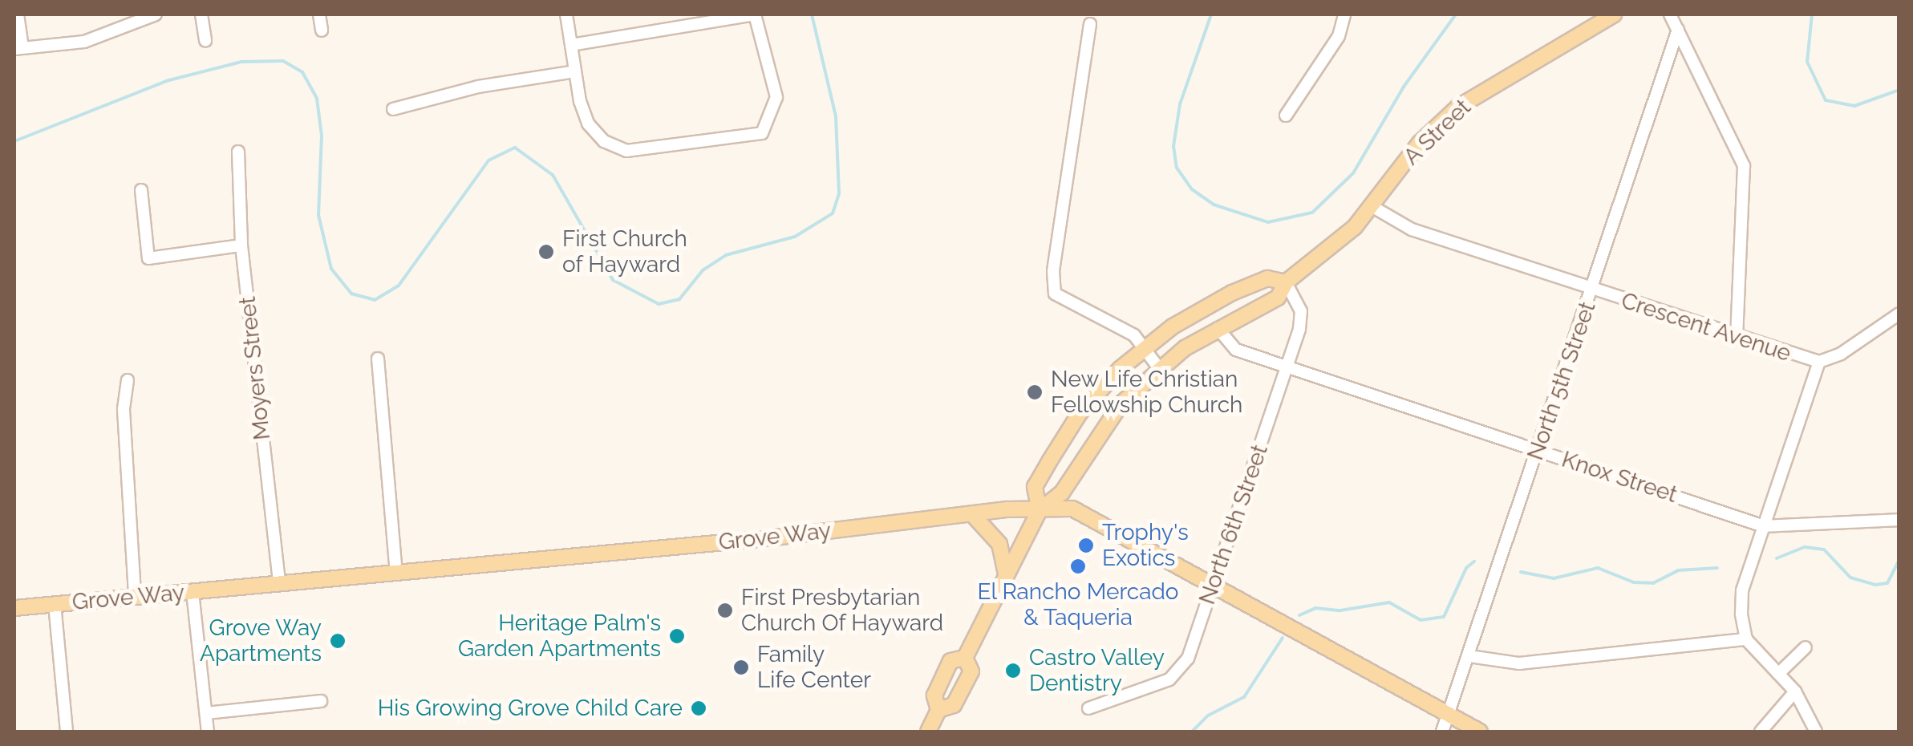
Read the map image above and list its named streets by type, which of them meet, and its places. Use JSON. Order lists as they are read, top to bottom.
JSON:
{
  "streets": {
    "main road": ["A Street", "Grove Way"],
    "street": [
      "Crescent Avenue",
      "Moyers Street",
      "North 5th Street",
      "Knox Street",
      "North 6th Street"
    ]
  },
  "crossings": [
    ["A Street", "Crescent Avenue"],
    ["A Street", "Knox Street"],
    ["A Street", "North 6th Street"],
    ["A Street", "Grove Way"],
    ["Crescent Avenue", "North 5th Street"],
    ["Moyers Street", "Grove Way"],
    ["North 5th Street", "Knox Street"],
    ["North 5th Street", "Grove Way"],
    ["Knox Street", "North 6th Street"],
    ["North 6th Street", "Grove Way"]
  ],
  "places": [
    "First Church of Hayward",
    "New Life Christian Fellowship Church",
    "Trophy's Exotics",
    "El Rancho Mercado & Taqueria",
    "First Presbytarian Church Of Hayward",
    "Heritage Palm's Garden Apartments",
    "Grove Way Apartments",
    "Family Life Center",
    "Castro Valley Dentistry",
    "His Growing Grove Child Care"
  ]
}
